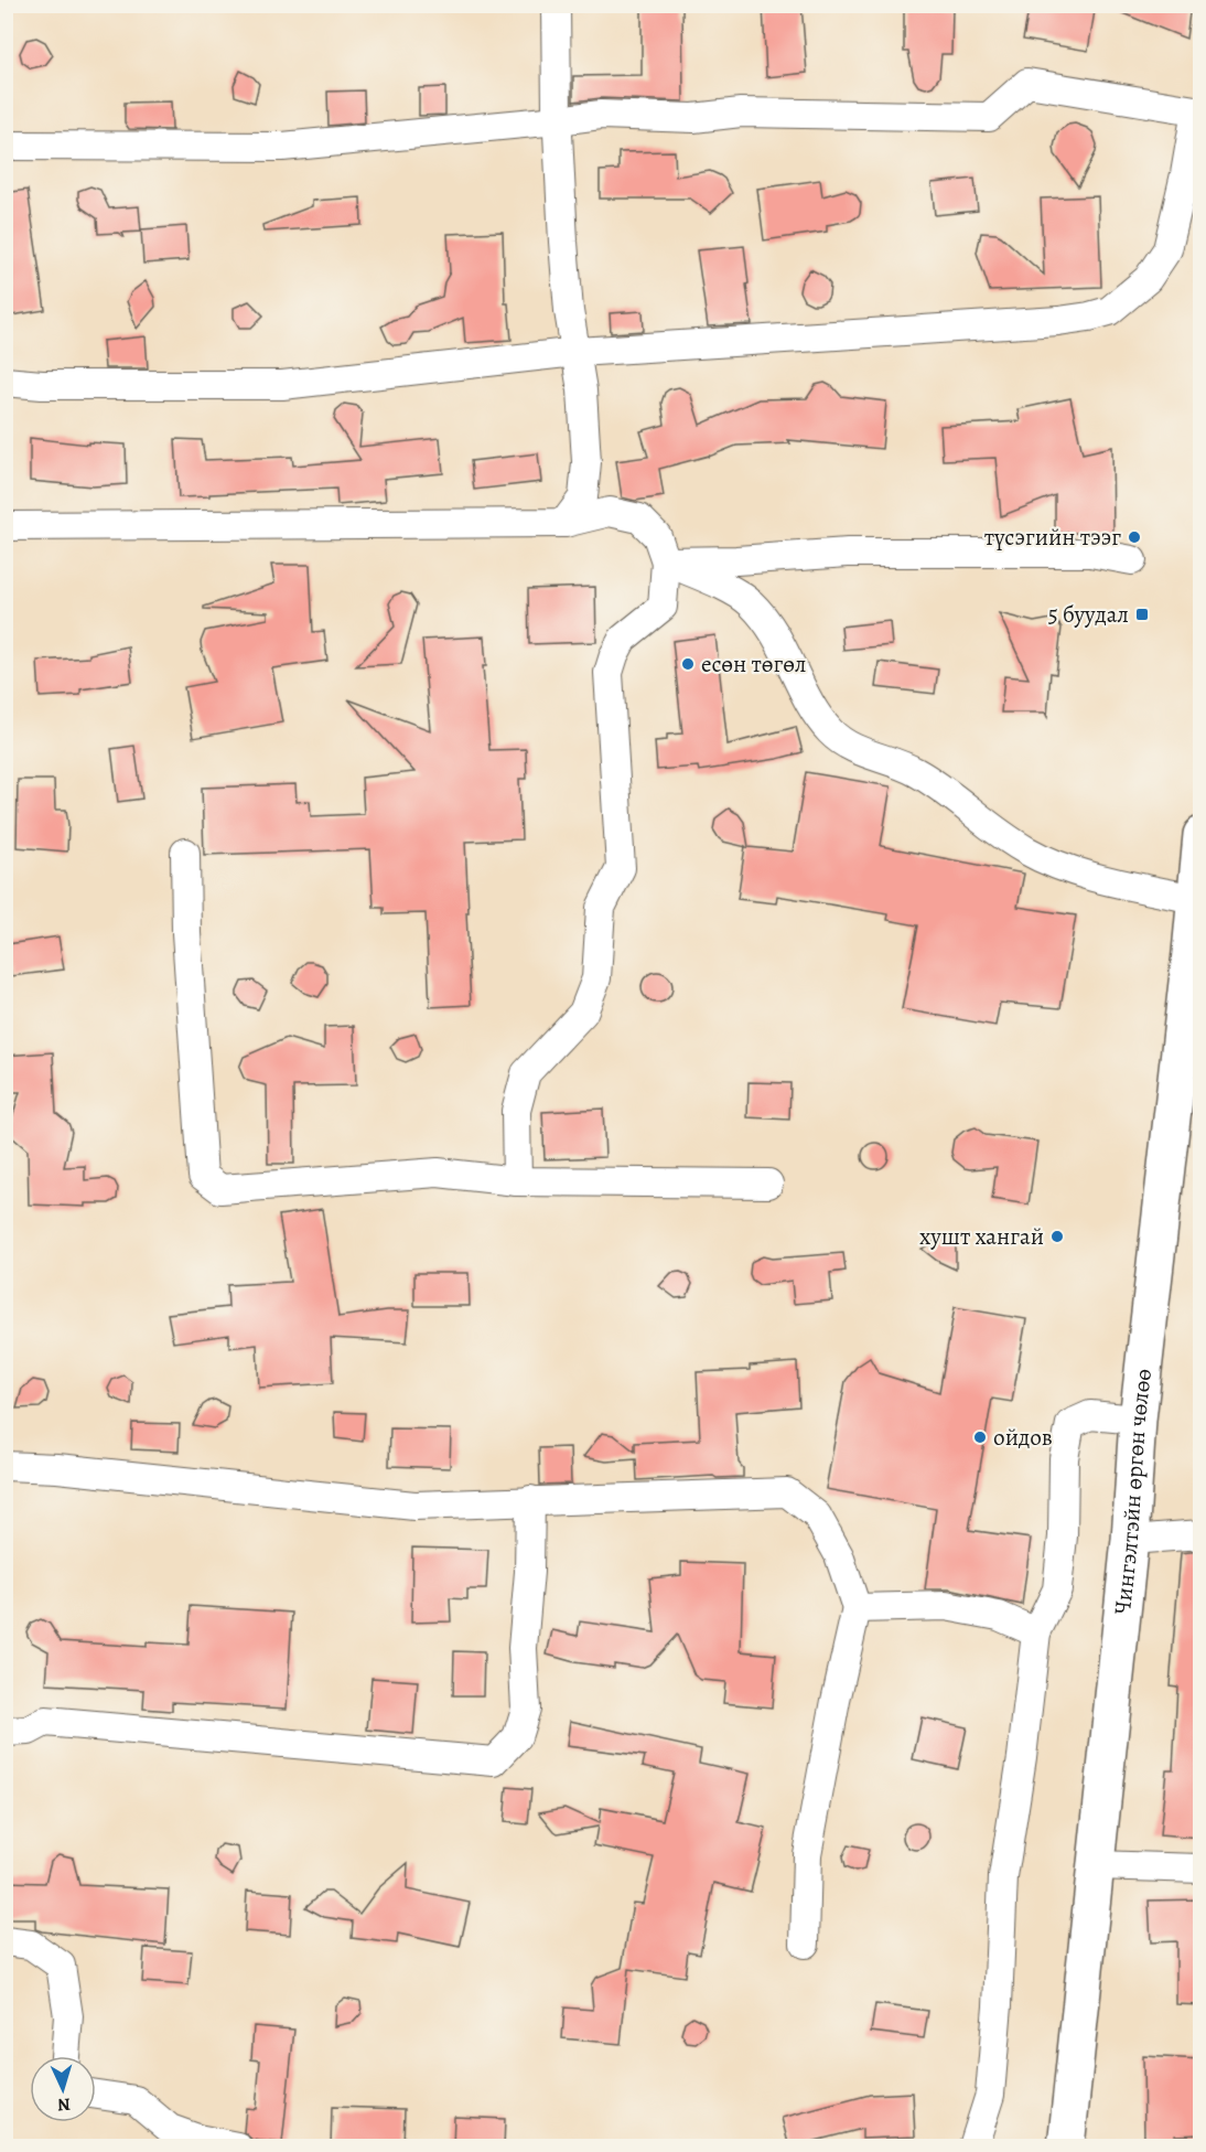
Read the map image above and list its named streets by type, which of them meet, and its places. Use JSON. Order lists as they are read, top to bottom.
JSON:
{
  "streets": {
    "main road": ["Чингэлтэйн өргөн чөлөө"]
  },
  "places": {
    "other": [
      "түсэгийн тээг",
      "есөн төгөл",
      "хушт хангай",
      "ойдов"
    ],
    "transit": ["5 буудал"]
  },
  "north": "bottom"
}
